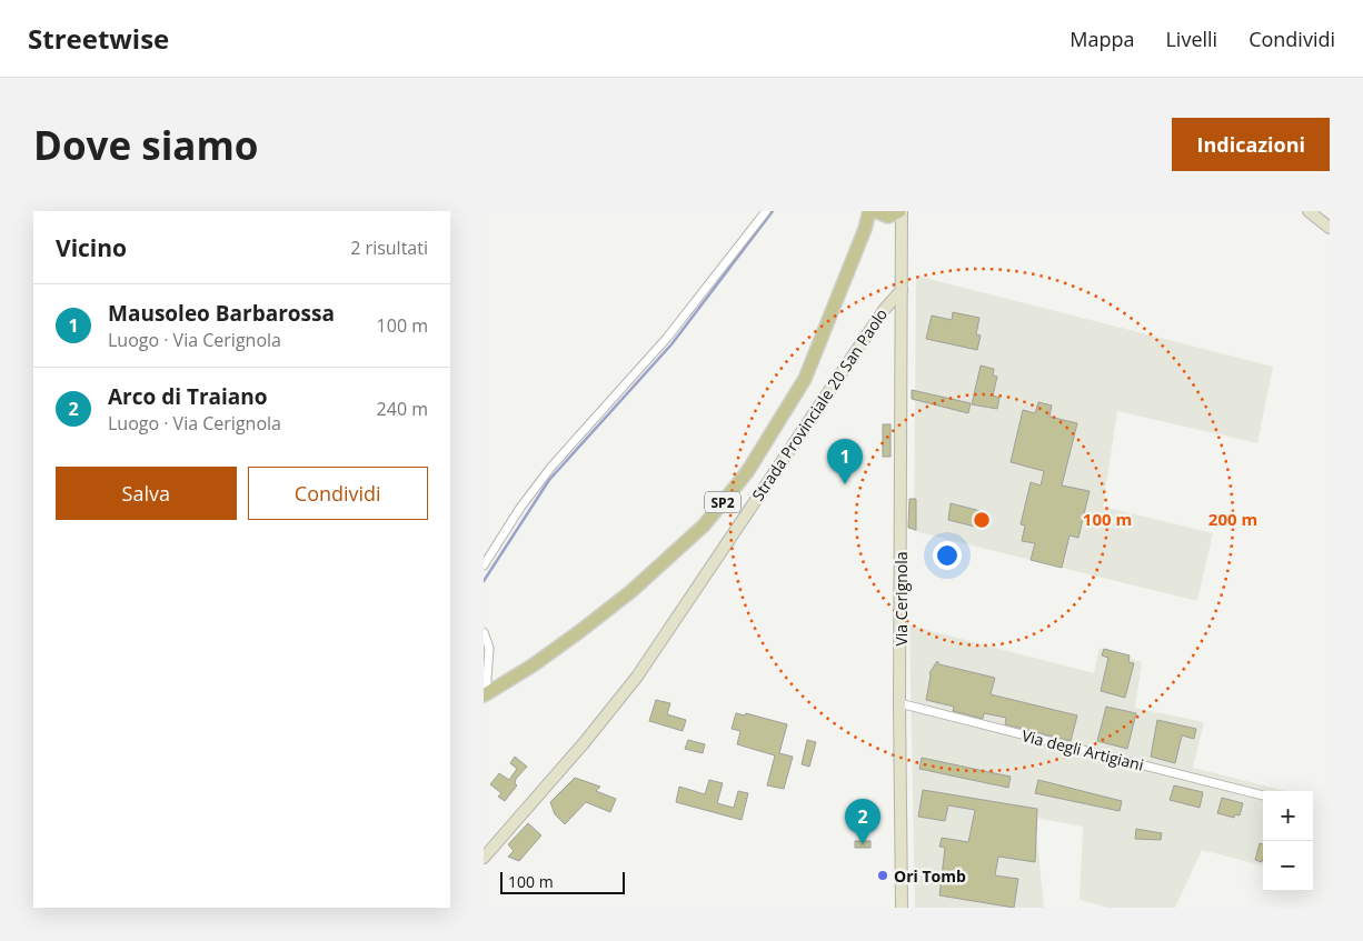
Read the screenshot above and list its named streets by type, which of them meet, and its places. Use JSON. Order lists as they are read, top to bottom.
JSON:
{
  "streets": {
    "main road": ["SP2"],
    "street": ["Strada Provinciale 20 San Paolo", "Via Cerignola", "Via degli Artigiani"]
  },
  "crossings": [
    ["Strada Provinciale 20 San Paolo", "Via Cerignola"],
    ["Via Cerignola", "Via degli Artigiani"]
  ],
  "places": ["Ori Tomb"],
  "scale_bar": "100 m",
  "page": {
    "header": "Streetwise",
    "nav": ["Mappa", "Livelli", "Condividi"],
    "buttons": [
      "Indicazioni",
      ["Salva", "Condividi"]
    ],
    "title": "Dove siamo",
    "heading": ["Vicino", "2 risultati"],
    "list": [
      {
        "mark": "1",
        "name": "Mausoleo Barbarossa",
        "note": "Luogo · Via Cerignola",
        "value": "100 m"
      },
      {
        "mark": "2",
        "name": "Arco di Traiano",
        "note": "Luogo · Via Cerignola",
        "value": "240 m"
      }
    ],
    "pins": ["1", "2"],
    "map_buttons": ["+", "−"],
    "scale": "100 m"
  },
  "rings": ["100 m", "200 m"]
}
